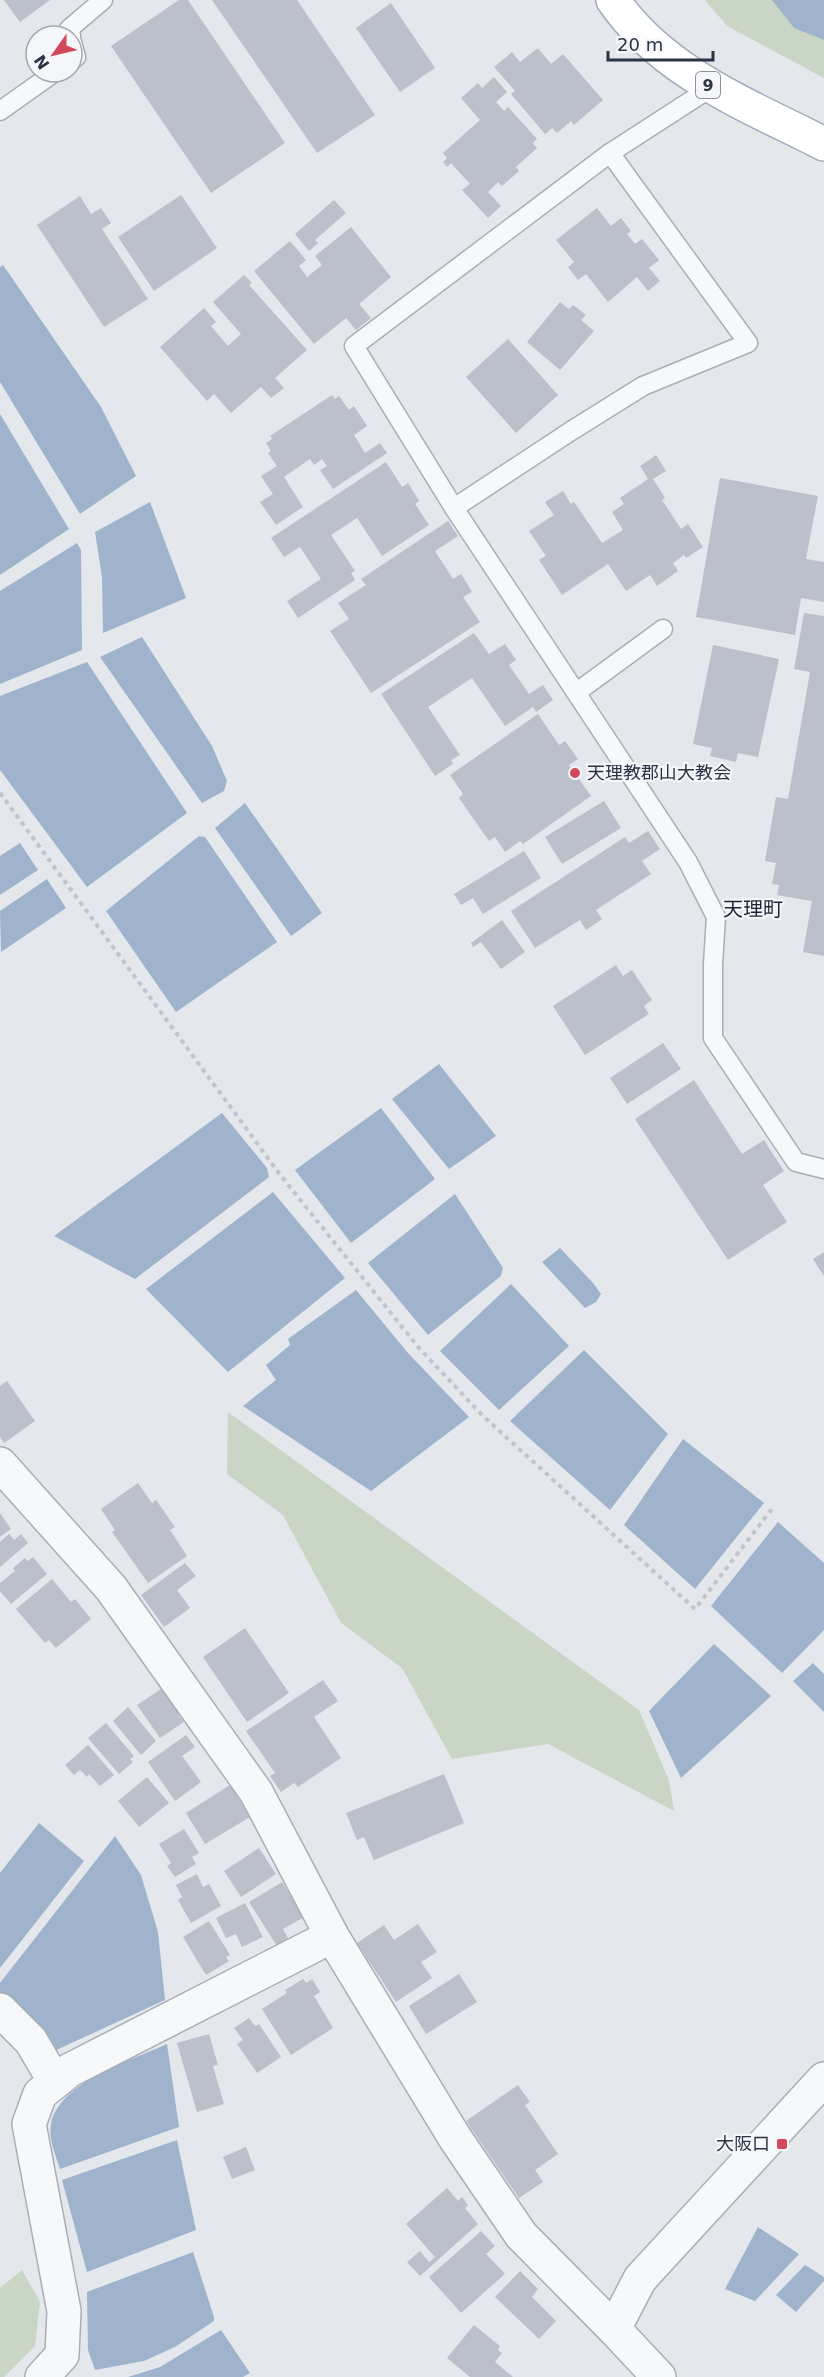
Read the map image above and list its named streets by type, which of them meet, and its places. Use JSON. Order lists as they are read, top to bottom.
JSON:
{
  "streets": {
    "main road": ["9"]
  },
  "districts": ["天理町"],
  "places": {
    "other": ["天理教郡山大教会"],
    "transit": ["大阪口"]
  },
  "scale_bar": "20 m",
  "north": "bottom left"
}
